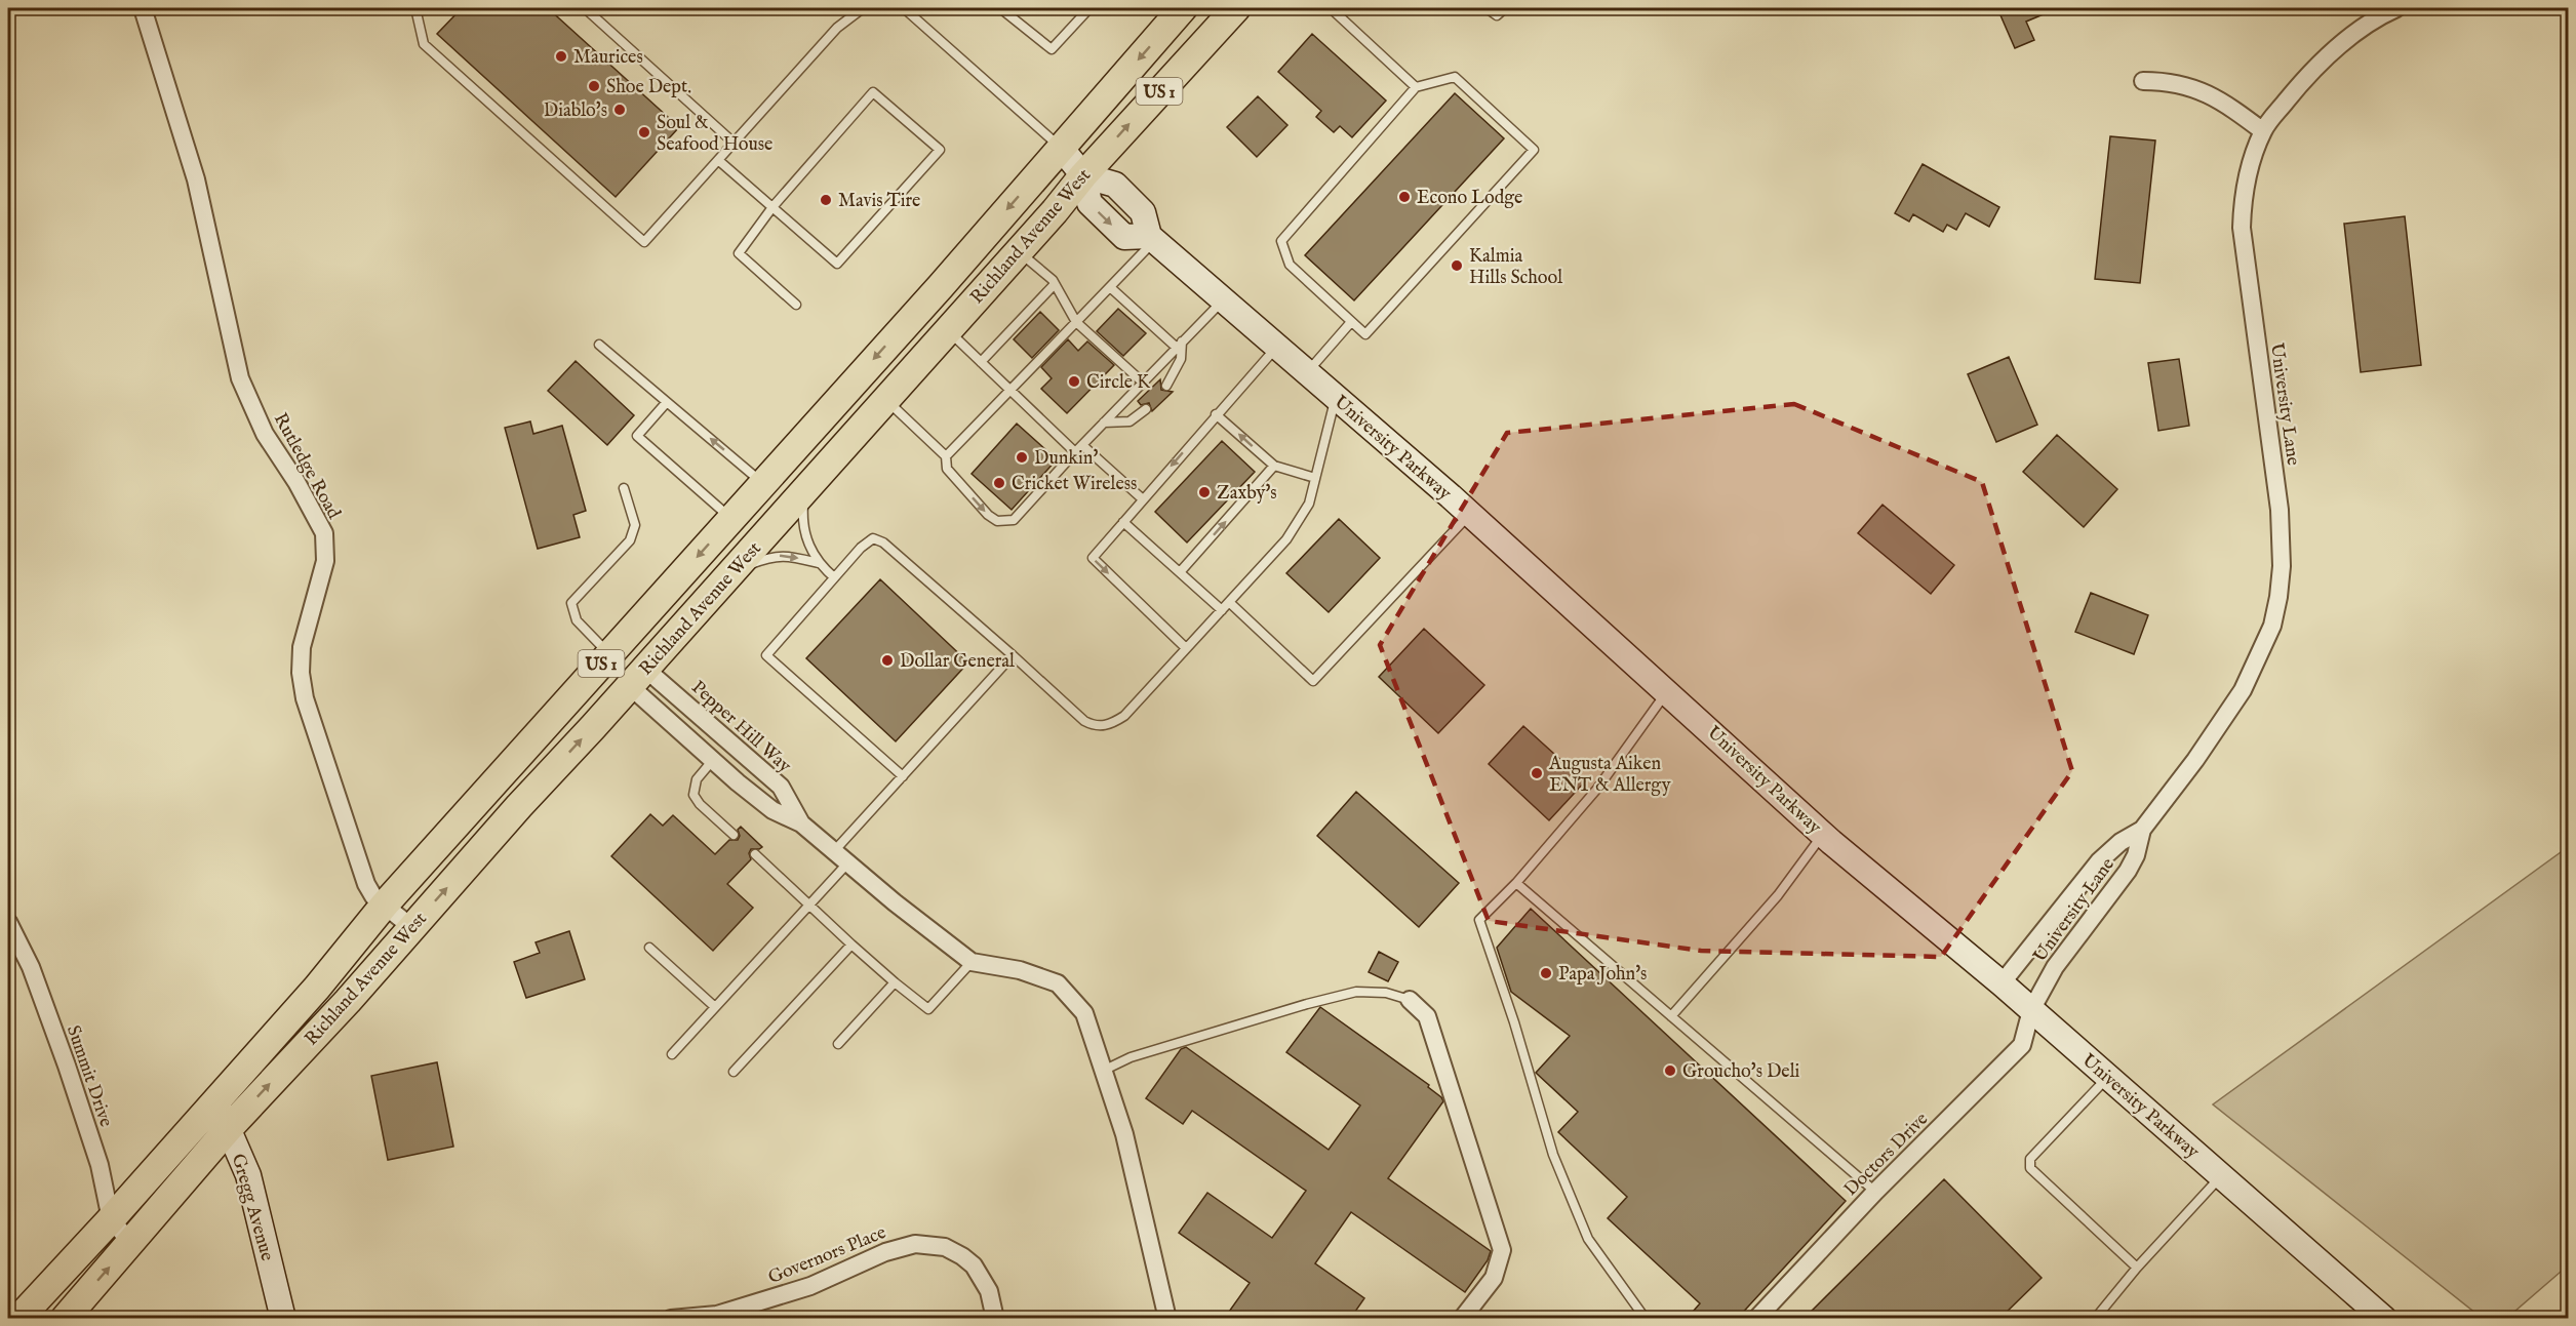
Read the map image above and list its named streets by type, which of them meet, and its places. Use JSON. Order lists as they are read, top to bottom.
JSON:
{
  "streets": {
    "main road": ["US 1", "Richland Avenue West"],
    "street": [
      "University Lane",
      "University Parkway",
      "Rutledge Road",
      "Pepper Hill Way",
      "Summit Drive",
      "Doctors Drive",
      "Gregg Avenue",
      "Governors Place"
    ]
  },
  "crossings": [
    ["Richland Avenue West", "Rutledge Road"],
    ["Richland Avenue West", "Pepper Hill Way"],
    ["Richland Avenue West", "Summit Drive"],
    ["Richland Avenue West", "Gregg Avenue"],
    ["University Lane", "University Parkway"],
    ["University Lane", "Doctors Drive"],
    ["University Parkway", "Doctors Drive"]
  ],
  "places": [
    "Maurices",
    "Shoe Dept.",
    "Diablo's",
    "Soul & Seafood House",
    "Econo Lodge",
    "Mavis Tire",
    "Kalmia Hills School",
    "Circle K",
    "Dunkin'",
    "Cricket Wireless",
    "Zaxby's",
    "Dollar General",
    "Augusta Aiken ENT & Allergy",
    "Papa John's",
    "Groucho's Deli"
  ]
}
